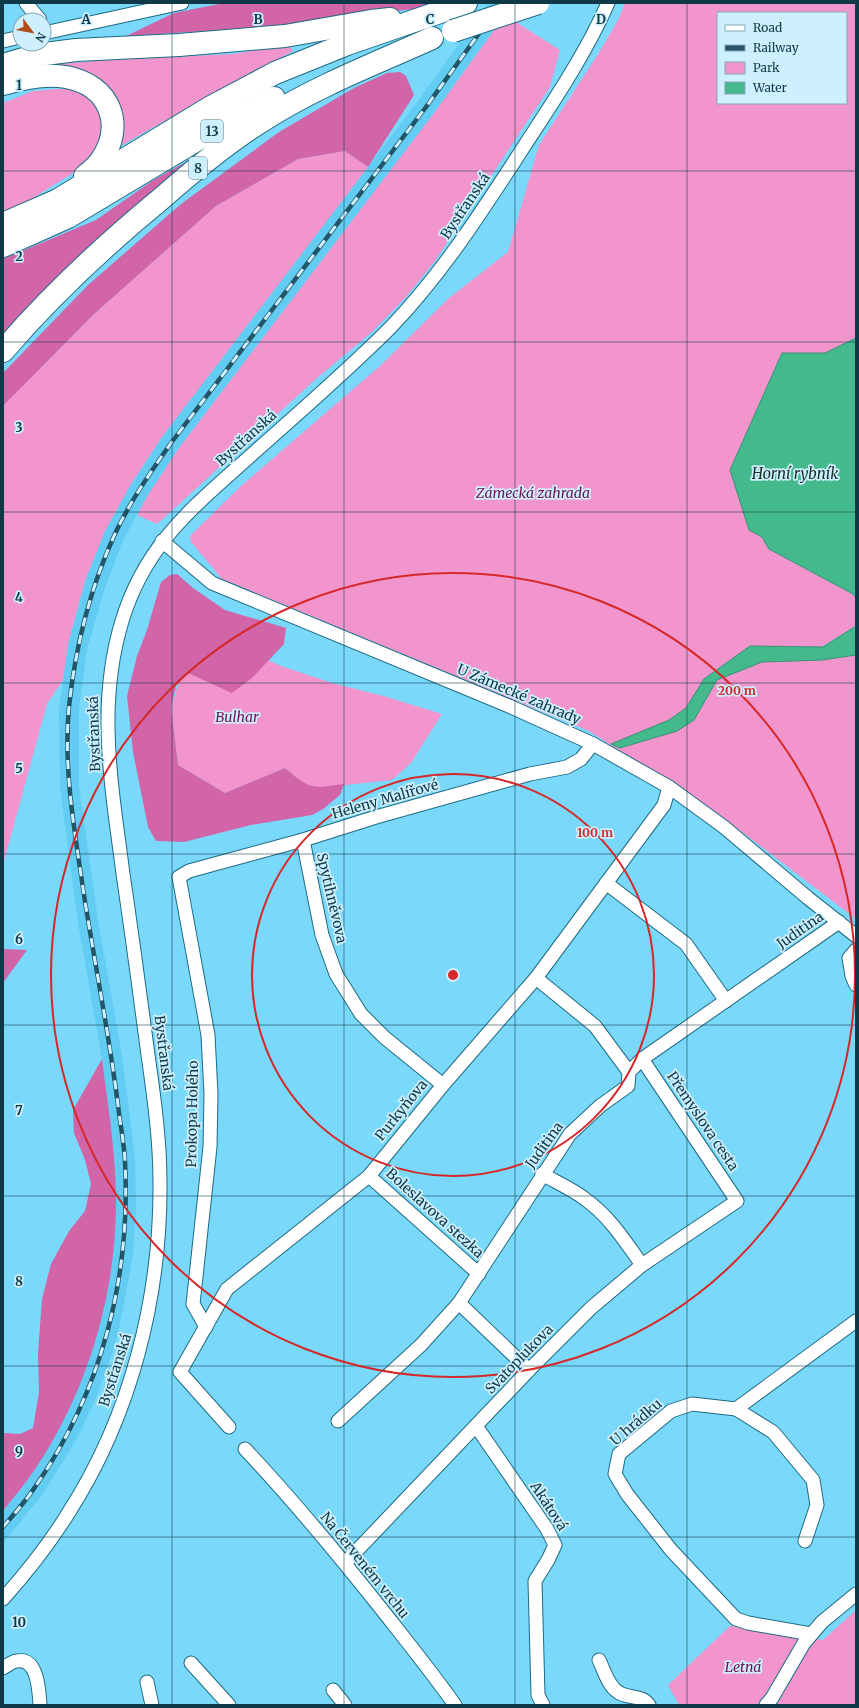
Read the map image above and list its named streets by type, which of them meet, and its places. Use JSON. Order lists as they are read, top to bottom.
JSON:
{
  "streets": {
    "highway": ["13", "8"],
    "street": [
      "Bystřanská",
      "U Zámecké zahrady",
      "Heleny Malířové",
      "Spytihněvova",
      "Juditina",
      "Purkyňova",
      "Prokopa Holého",
      "Přemyslova cesta",
      "Boleslavova stezka",
      "Svatoplukova",
      "U hrádku",
      "Akátová",
      "Na Červeném vrchu"
    ]
  },
  "crossings": [
    ["13", "8"],
    ["Bystřanská", "U Zámecké zahrady"],
    ["U Zámecké zahrady", "Heleny Malířové"],
    ["U Zámecké zahrady", "Juditina"],
    ["U Zámecké zahrady", "Purkyňova"],
    ["Heleny Malířové", "Spytihněvova"],
    ["Heleny Malířové", "Prokopa Holého"],
    ["Spytihněvova", "Purkyňova"],
    ["Juditina", "Přemyslova cesta"],
    ["Juditina", "Boleslavova stezka"],
    ["Purkyňova", "Prokopa Holého"],
    ["Purkyňova", "Boleslavova stezka"],
    ["Přemyslova cesta", "Svatoplukova"],
    ["Svatoplukova", "Akátová"],
    ["Svatoplukova", "Na Červeném vrchu"]
  ],
  "water": ["Horní rybník"],
  "parks": ["Zámecká zahrada", "Bulhar", "Letná"],
  "legend": [
    "Road",
    "Railway",
    "Park",
    "Water"
  ],
  "north": "bottom right",
  "grid": {
    "columns": [
      "A",
      "B",
      "C",
      "D"
    ],
    "rows": [
      "1",
      "2",
      "3",
      "4",
      "5",
      "6",
      "7",
      "8",
      "9",
      "10"
    ]
  },
  "rings": ["200 m", "100 m"]
}
